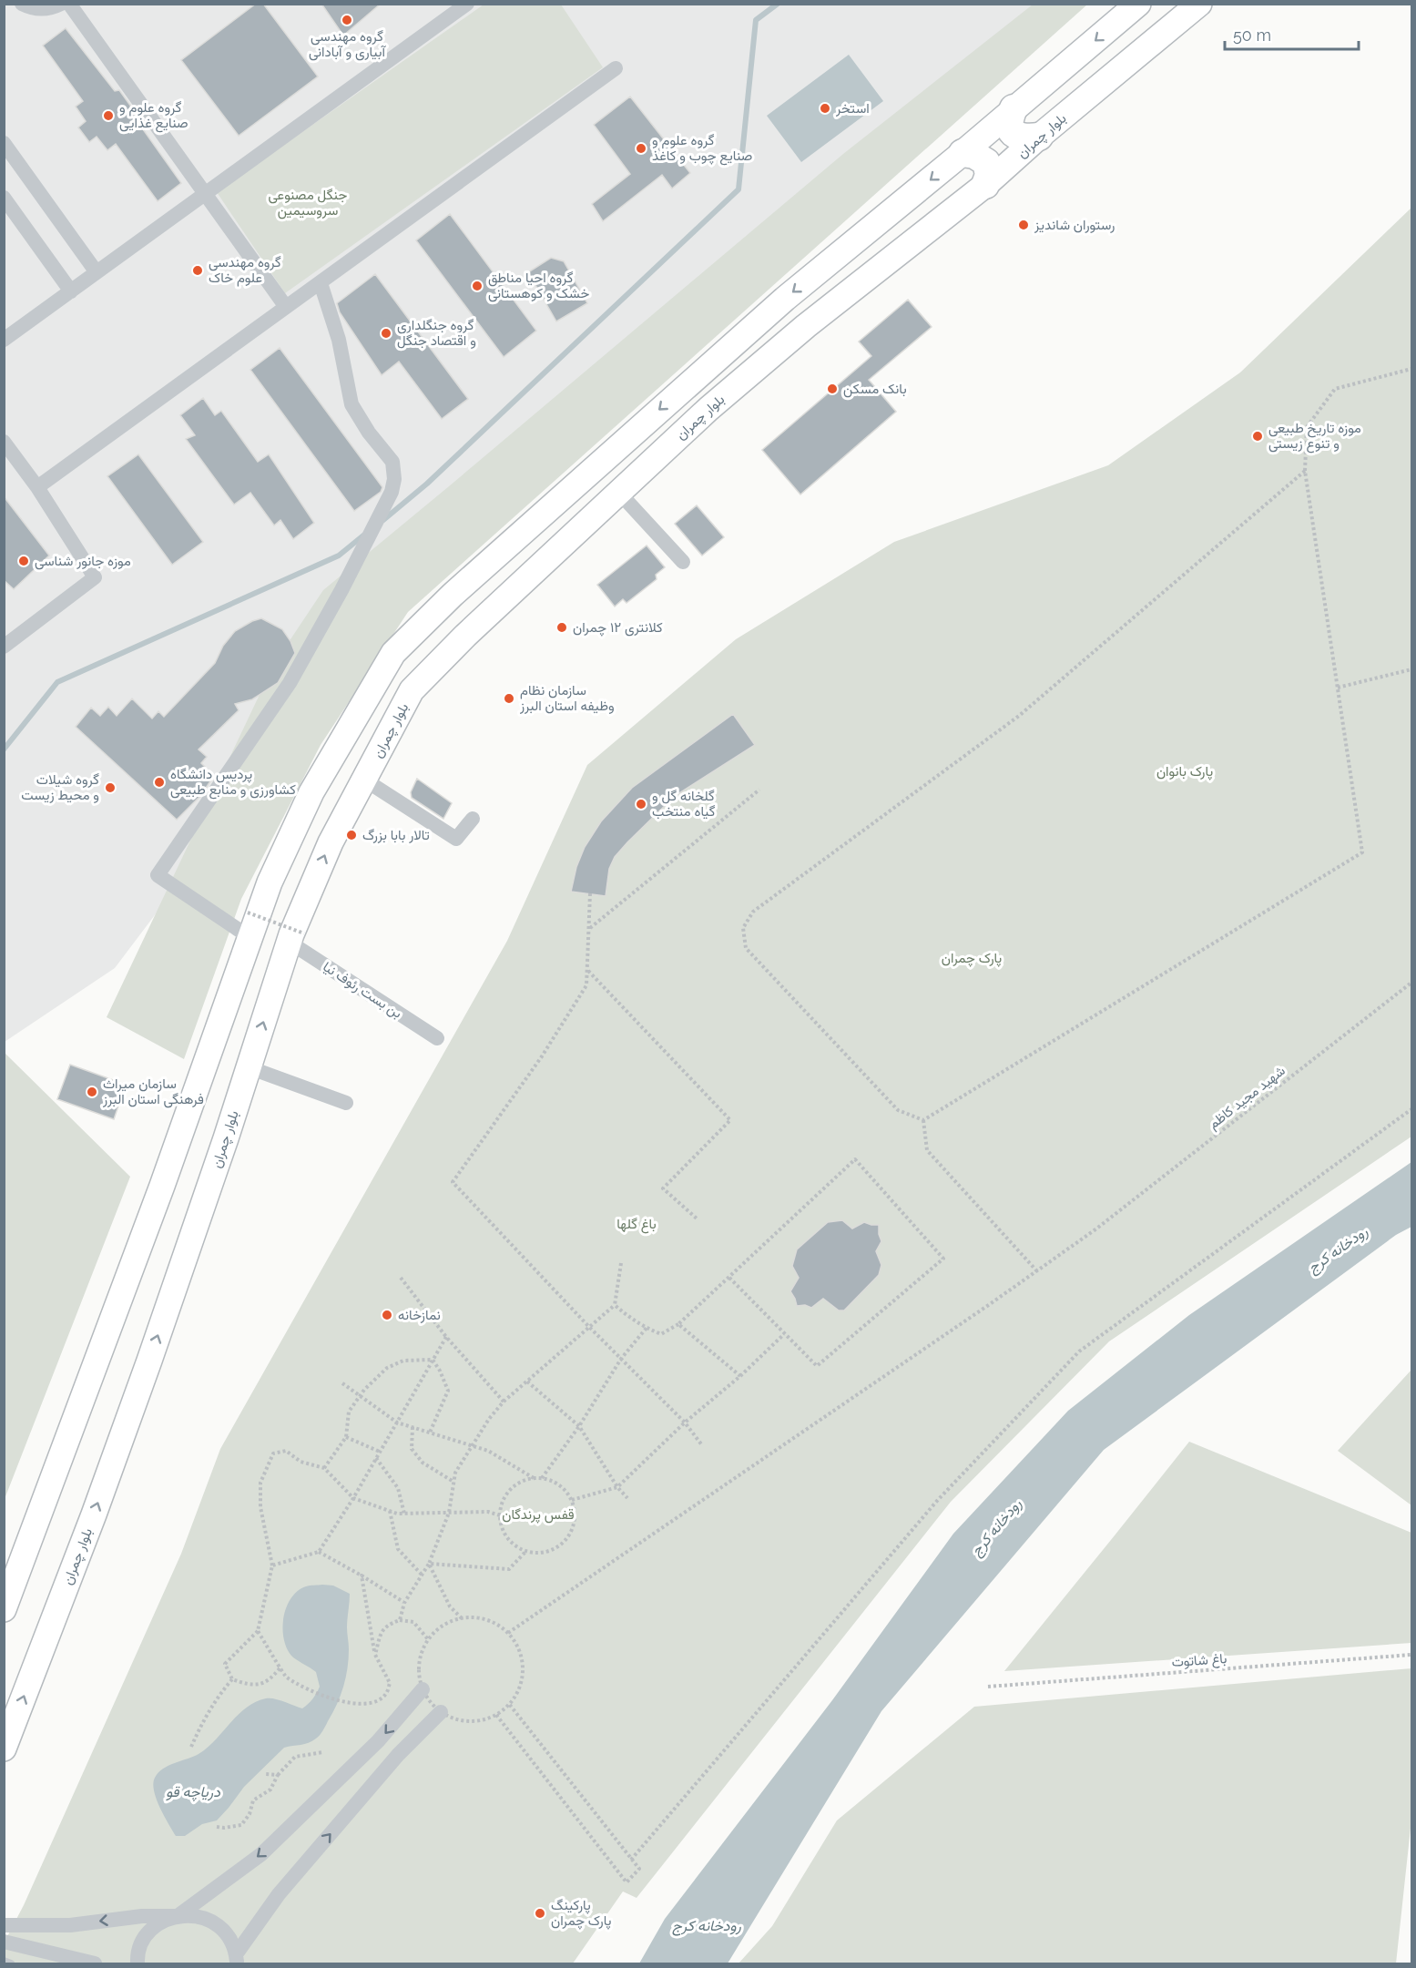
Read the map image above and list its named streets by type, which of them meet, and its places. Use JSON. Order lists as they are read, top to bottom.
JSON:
{
  "streets": {
    "main road": ["بلوار چمران"],
    "street": ["بن بست رئوف نیا"],
    "path": ["شهید مجید کاظم", "باغ شاتوت"]
  },
  "crossings": [
    ["بلوار چمران", "بن بست رئوف نیا"]
  ],
  "water": ["رودخانه کرج", "دریاچه قو"],
  "parks": [
    "جنگل مصنوعی سروسیمین",
    "پارک بانوان",
    "پارک چمران",
    "باغ گلها",
    "قفس پرندگان"
  ],
  "places": [
    "گروه مهندسی آبیاری و آبادانی",
    "استخر",
    "گروه علوم و صنایع غذایی",
    "گروه علوم و صنایع چوب و کاغذ",
    "رستوران شاندیز",
    "گروه مهندسی علوم خاک",
    "گروه احیا مناطق خشک و کوهستانی",
    "گروه جنگلداری و اقتصاد جنگل",
    "بانک مسکن",
    "موزه تاریخ طبیعی و تنوع زیستی",
    "موزه جانور شناسی",
    "کلانتری ۱۲ چمران",
    "سازمان نظام وظیفه استان البرز",
    "پردیس دانشگاه کشاورزی و منابع طبیعی",
    "گروه شیلات و محیط زیست",
    "گلخانه گل و گیاه منتخب",
    "تالار بابا بزرگ",
    "سازمان میراث فرهنگی استان البرز",
    "نمازخانه",
    "پارکینگ پارک چمران"
  ],
  "scale_bar": "50 m"
}
